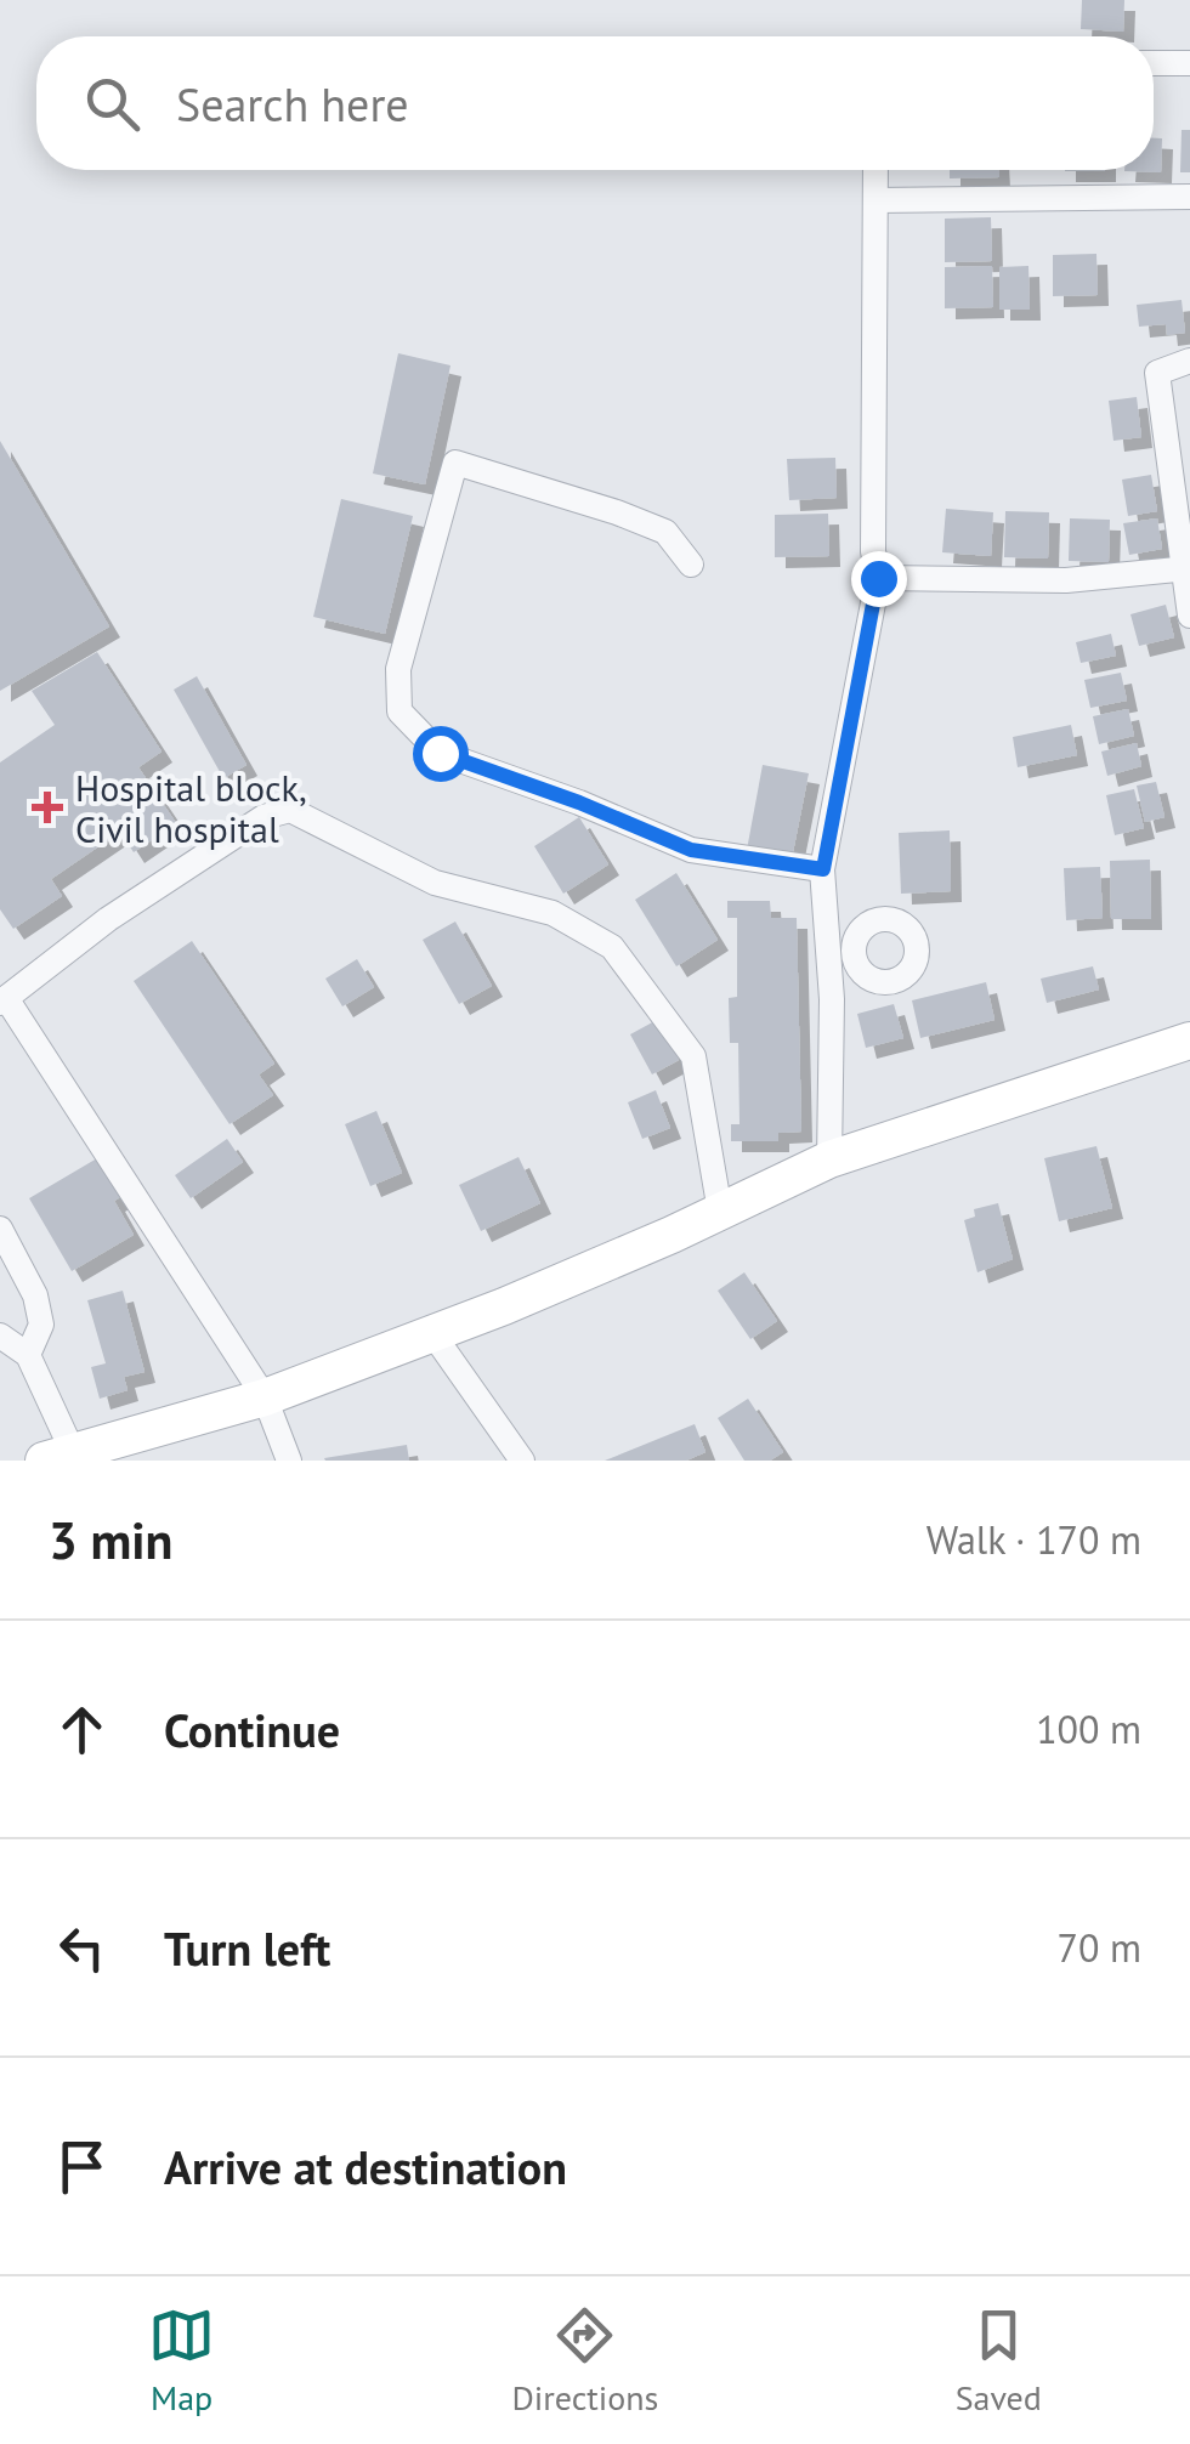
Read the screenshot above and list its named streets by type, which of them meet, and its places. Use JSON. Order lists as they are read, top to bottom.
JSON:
{
  "places": {
    "health": ["Hospital block, Civil hospital"]
  },
  "page": {
    "search": "Search here",
    "heading": ["3 min", "Walk · 170 m"],
    "list": [
      ["Continue", "100 m"],
      ["Turn left", "70 m"],
      "Arrive at destination"
    ],
    "nav": ["Map", "Directions", "Saved"]
  }
}
